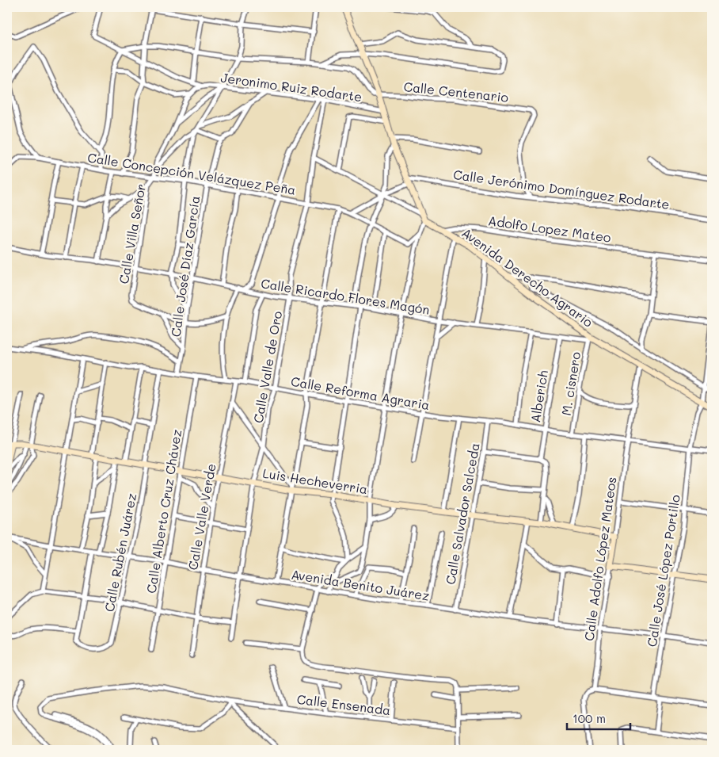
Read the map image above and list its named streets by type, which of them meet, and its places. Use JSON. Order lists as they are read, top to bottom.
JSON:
{
  "streets": {
    "street": [
      "Jeronimo Ruiz Rodarte",
      "Calle Centenario",
      "Calle Concepción Velázquez Peña",
      "Calle Jerónimo Domínguez Rodarte",
      "Adolfo Lopez Mateo",
      "Calle Villa Señor",
      "Calle José Díaz García",
      "Avenida Derecho Agrario",
      "Calle Ricardo Flores Magón",
      "Calle Valle de Oro",
      "M. cisnero",
      "Calle Reforma Agraria",
      "Alberich",
      "Luis Hecheverria",
      "Calle Alberto Cruz Chávez",
      "Calle Salvador Salceda",
      "Calle Valle Verde",
      "Calle Rubén Juárez",
      "Calle Adolfo López Mateos",
      "Calle José López Portillo",
      "Avenida Benito Juárez",
      "Calle Ensenada"
    ]
  },
  "crossings": [
    ["Jeronimo Ruiz Rodarte", "Calle Villa Señor"],
    ["Jeronimo Ruiz Rodarte", "Calle Valle de Oro"],
    ["Calle Centenario", "Calle Jerónimo Domínguez Rodarte"],
    ["Calle Concepción Velázquez Peña", "Calle Villa Señor"],
    ["Calle Concepción Velázquez Peña", "Calle José Díaz García"],
    ["Calle Concepción Velázquez Peña", "Calle Valle de Oro"],
    ["Adolfo Lopez Mateo", "Avenida Derecho Agrario"],
    ["Calle Villa Señor", "Calle Ricardo Flores Magón"],
    ["Calle José Díaz García", "Calle Ricardo Flores Magón"],
    ["Calle José Díaz García", "Calle Reforma Agraria"],
    ["Avenida Derecho Agrario", "Calle Ricardo Flores Magón"],
    ["Avenida Derecho Agrario", "M. cisnero"],
    ["Avenida Derecho Agrario", "Calle Adolfo López Mateos"],
    ["Avenida Derecho Agrario", "Calle José López Portillo"],
    ["Calle Ricardo Flores Magón", "Calle Valle de Oro"],
    ["Calle Ricardo Flores Magón", "M. cisnero"],
    ["Calle Ricardo Flores Magón", "Alberich"],
    ["Calle Valle de Oro", "Calle Reforma Agraria"],
    ["Calle Valle de Oro", "Luis Hecheverria"],
    ["Calle Valle de Oro", "Avenida Benito Juárez"],
    ["M. cisnero", "Calle Reforma Agraria"],
    ["Calle Reforma Agraria", "Alberich"],
    ["Calle Reforma Agraria", "Calle Alberto Cruz Chávez"],
    ["Calle Reforma Agraria", "Calle Salvador Salceda"],
    ["Calle Reforma Agraria", "Calle Valle Verde"],
    ["Calle Reforma Agraria", "Calle Rubén Juárez"],
    ["Calle Reforma Agraria", "Calle Adolfo López Mateos"],
    ["Calle Reforma Agraria", "Calle José López Portillo"],
    ["Luis Hecheverria", "Calle Alberto Cruz Chávez"],
    ["Luis Hecheverria", "Calle Salvador Salceda"],
    ["Luis Hecheverria", "Calle Valle Verde"],
    ["Luis Hecheverria", "Calle Rubén Juárez"],
    ["Luis Hecheverria", "Calle Adolfo López Mateos"],
    ["Calle Alberto Cruz Chávez", "Avenida Benito Juárez"],
    ["Calle Salvador Salceda", "Avenida Benito Juárez"],
    ["Calle Valle Verde", "Avenida Benito Juárez"],
    ["Calle Rubén Juárez", "Avenida Benito Juárez"],
    ["Calle Adolfo López Mateos", "Avenida Benito Juárez"],
    ["Calle José López Portillo", "Avenida Benito Juárez"]
  ],
  "scale_bar": "100 m"
}
